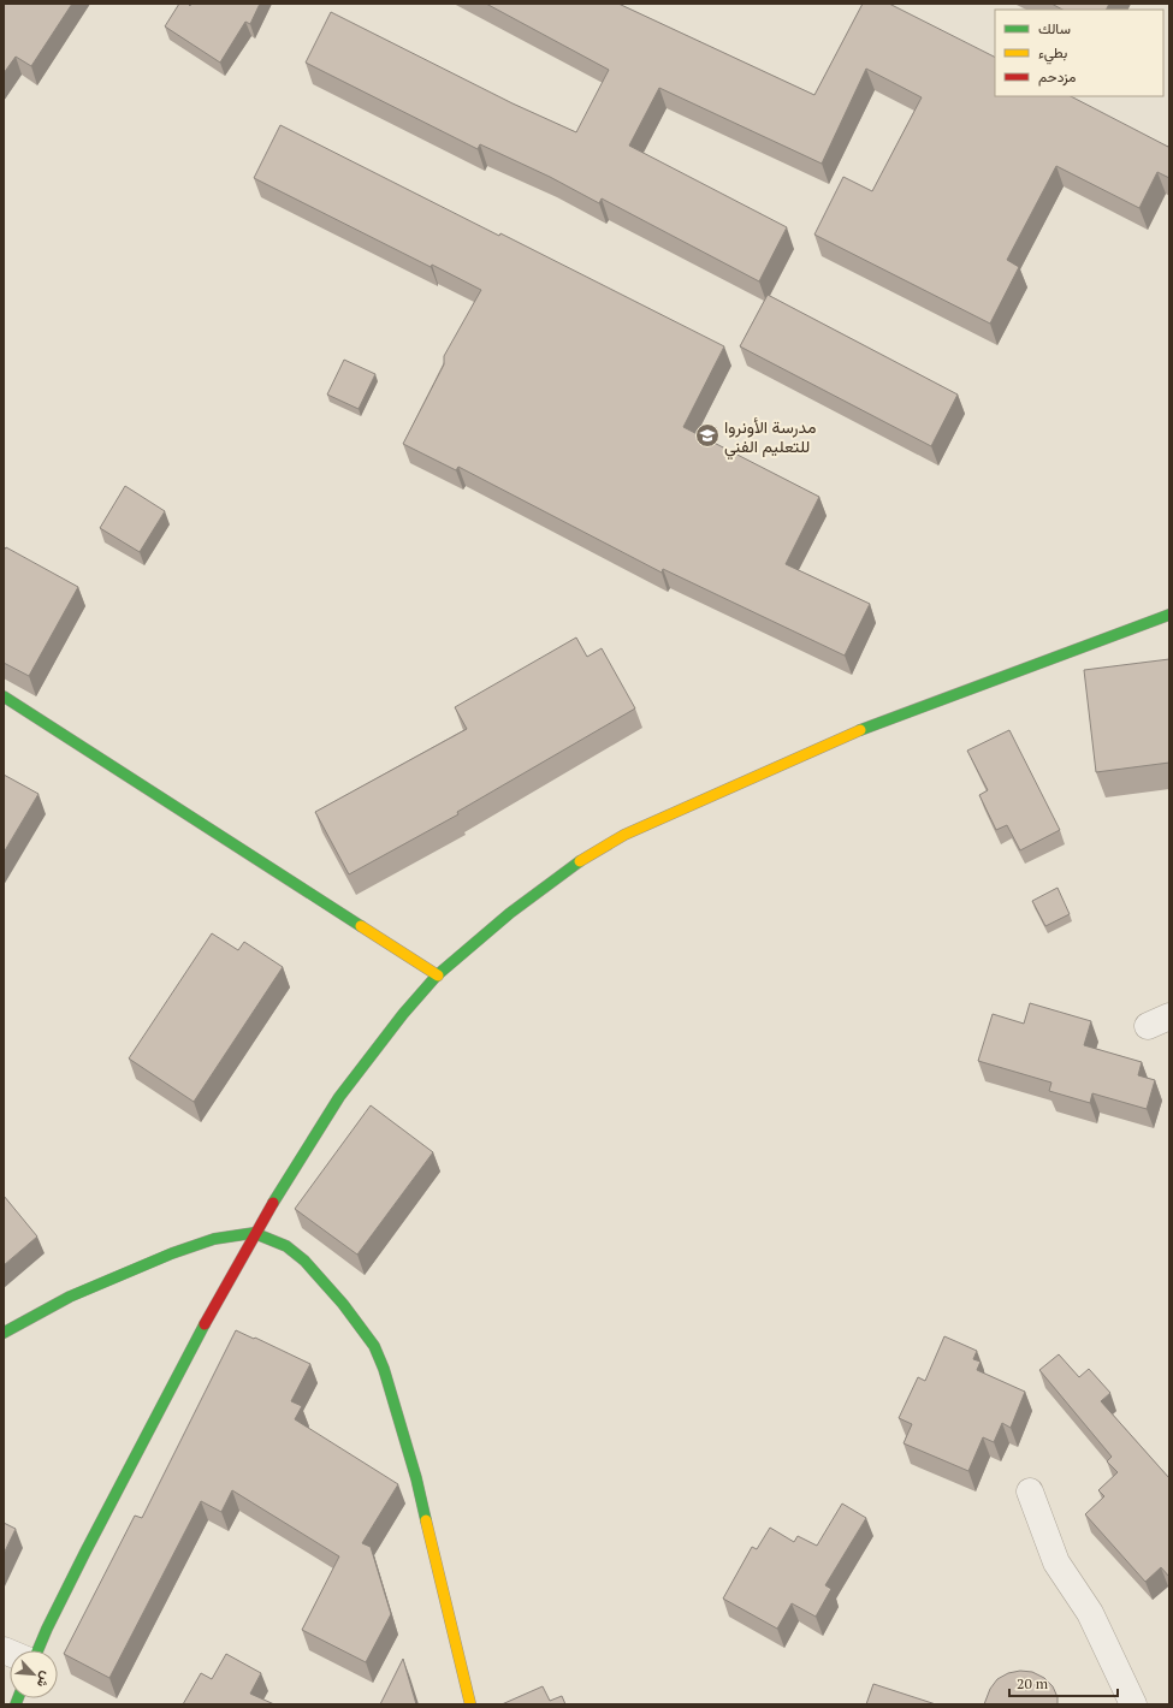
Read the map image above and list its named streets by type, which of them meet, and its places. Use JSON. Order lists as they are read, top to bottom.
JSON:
{
  "places": {
    "school or university": ["مدرسة الأونروا للتعليم الفني"]
  },
  "legend": ["سالك", "بطيء", "مزدحم"],
  "scale_bar": "20 m",
  "north": "bottom right"
}
